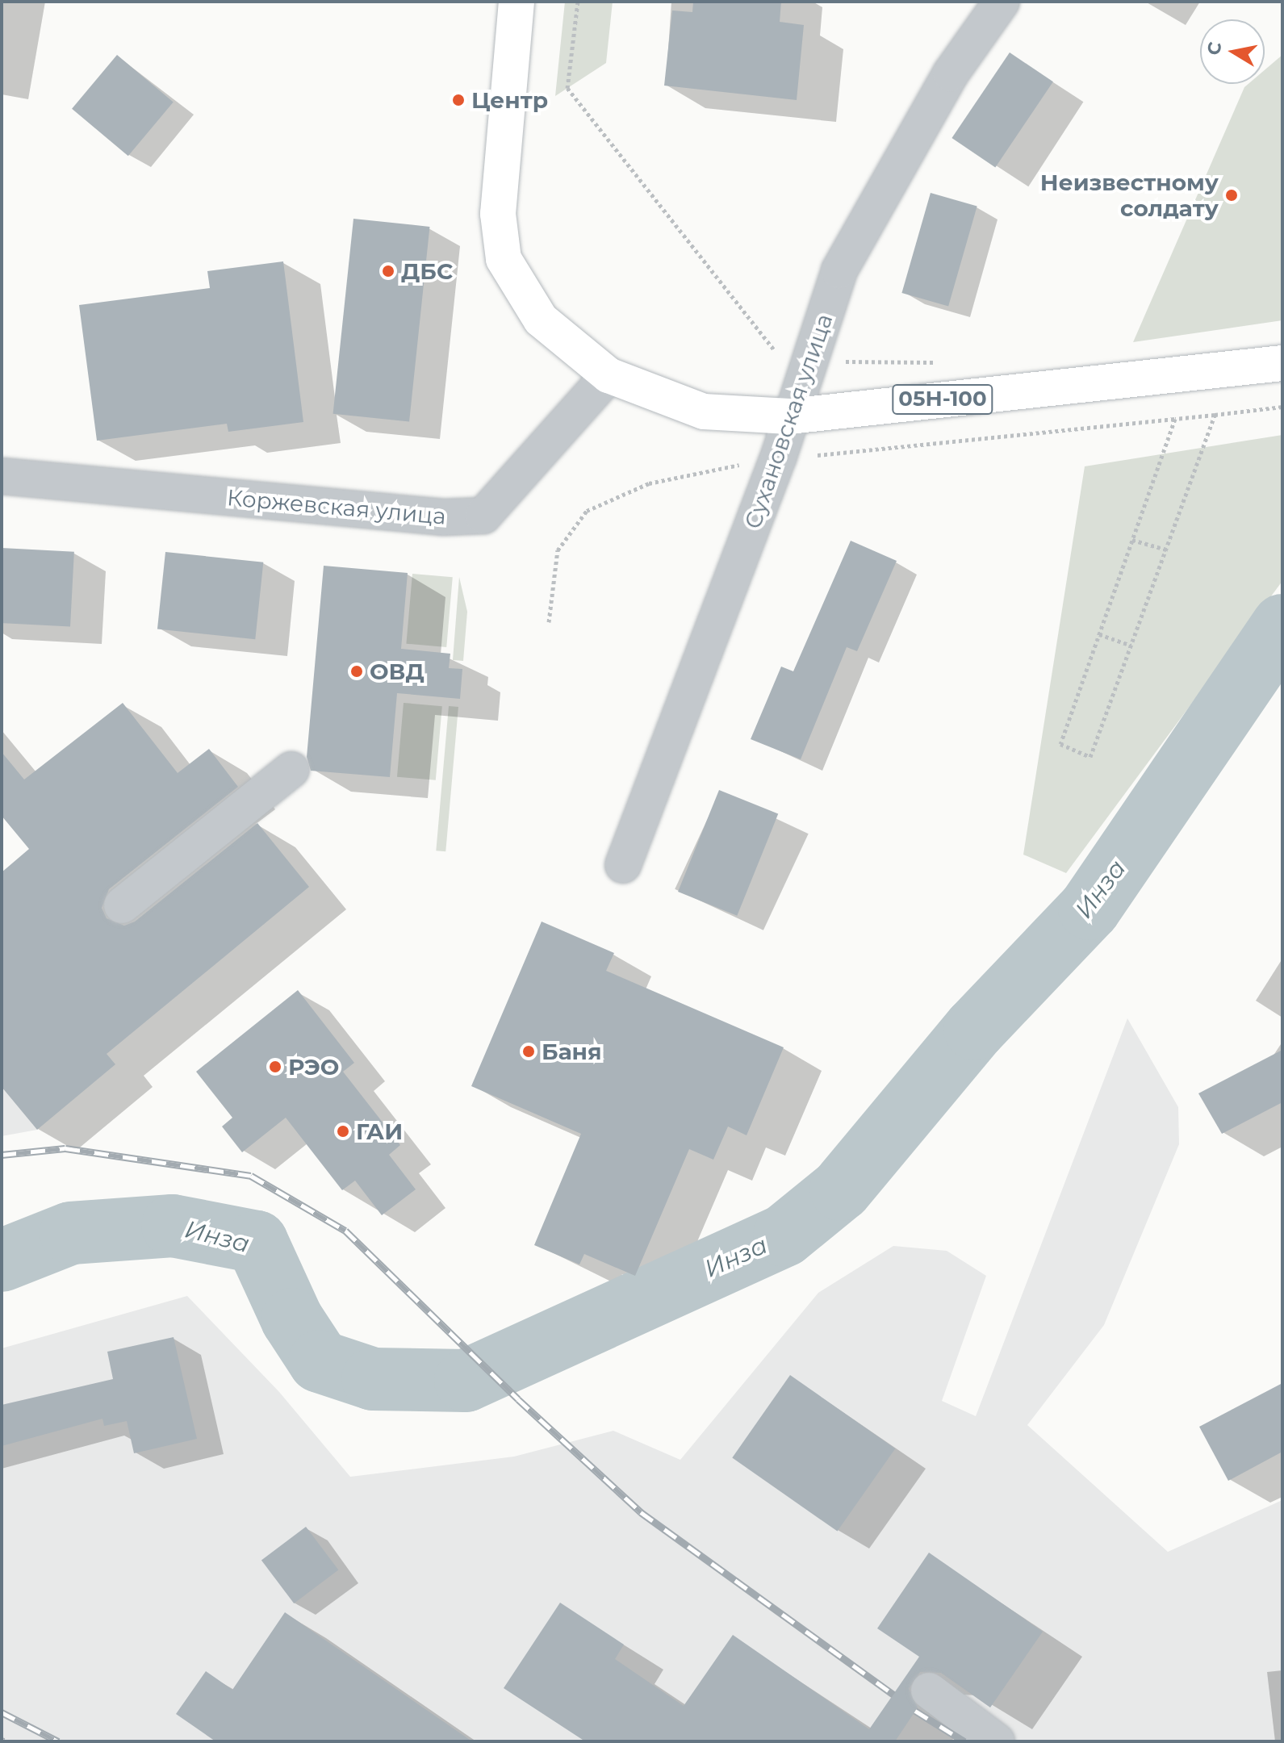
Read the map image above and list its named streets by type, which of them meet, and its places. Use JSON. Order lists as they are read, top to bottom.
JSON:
{
  "streets": {
    "main road": ["05Н-100"],
    "street": ["Сухановская улица", "Коржевская улица"]
  },
  "crossings": [
    ["05Н-100", "Сухановская улица"],
    ["05Н-100", "Коржевская улица"]
  ],
  "water": ["Инза"],
  "places": [
    "Центр",
    "Неизвестному солдату",
    "ДБС",
    "ОВД",
    "Баня",
    "РЭО",
    "ГАИ"
  ],
  "north": "left"
}
